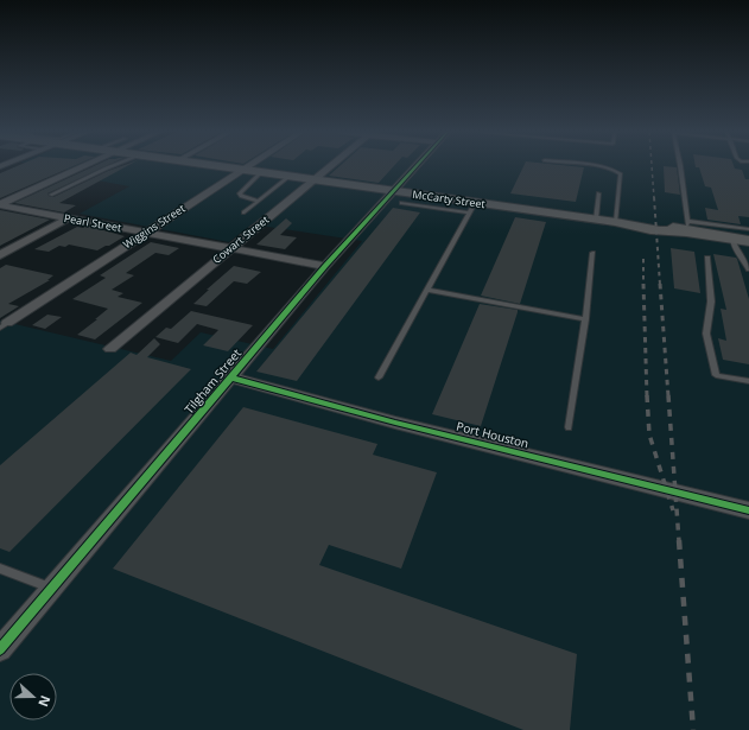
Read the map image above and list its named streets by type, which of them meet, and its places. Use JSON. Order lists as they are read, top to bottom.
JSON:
{
  "streets": {
    "main road": ["McCarty Street"],
    "street": [
      "Pearl Street",
      "Wiggins Street",
      "Cowart Street",
      "Tilgham Street",
      "Port Houston"
    ]
  },
  "crossings": [
    ["McCarty Street", "Wiggins Street"],
    ["McCarty Street", "Cowart Street"],
    ["McCarty Street", "Tilgham Street"],
    ["Pearl Street", "Wiggins Street"],
    ["Pearl Street", "Cowart Street"],
    ["Pearl Street", "Tilgham Street"],
    ["Tilgham Street", "Port Houston"]
  ],
  "north": "right"
}
